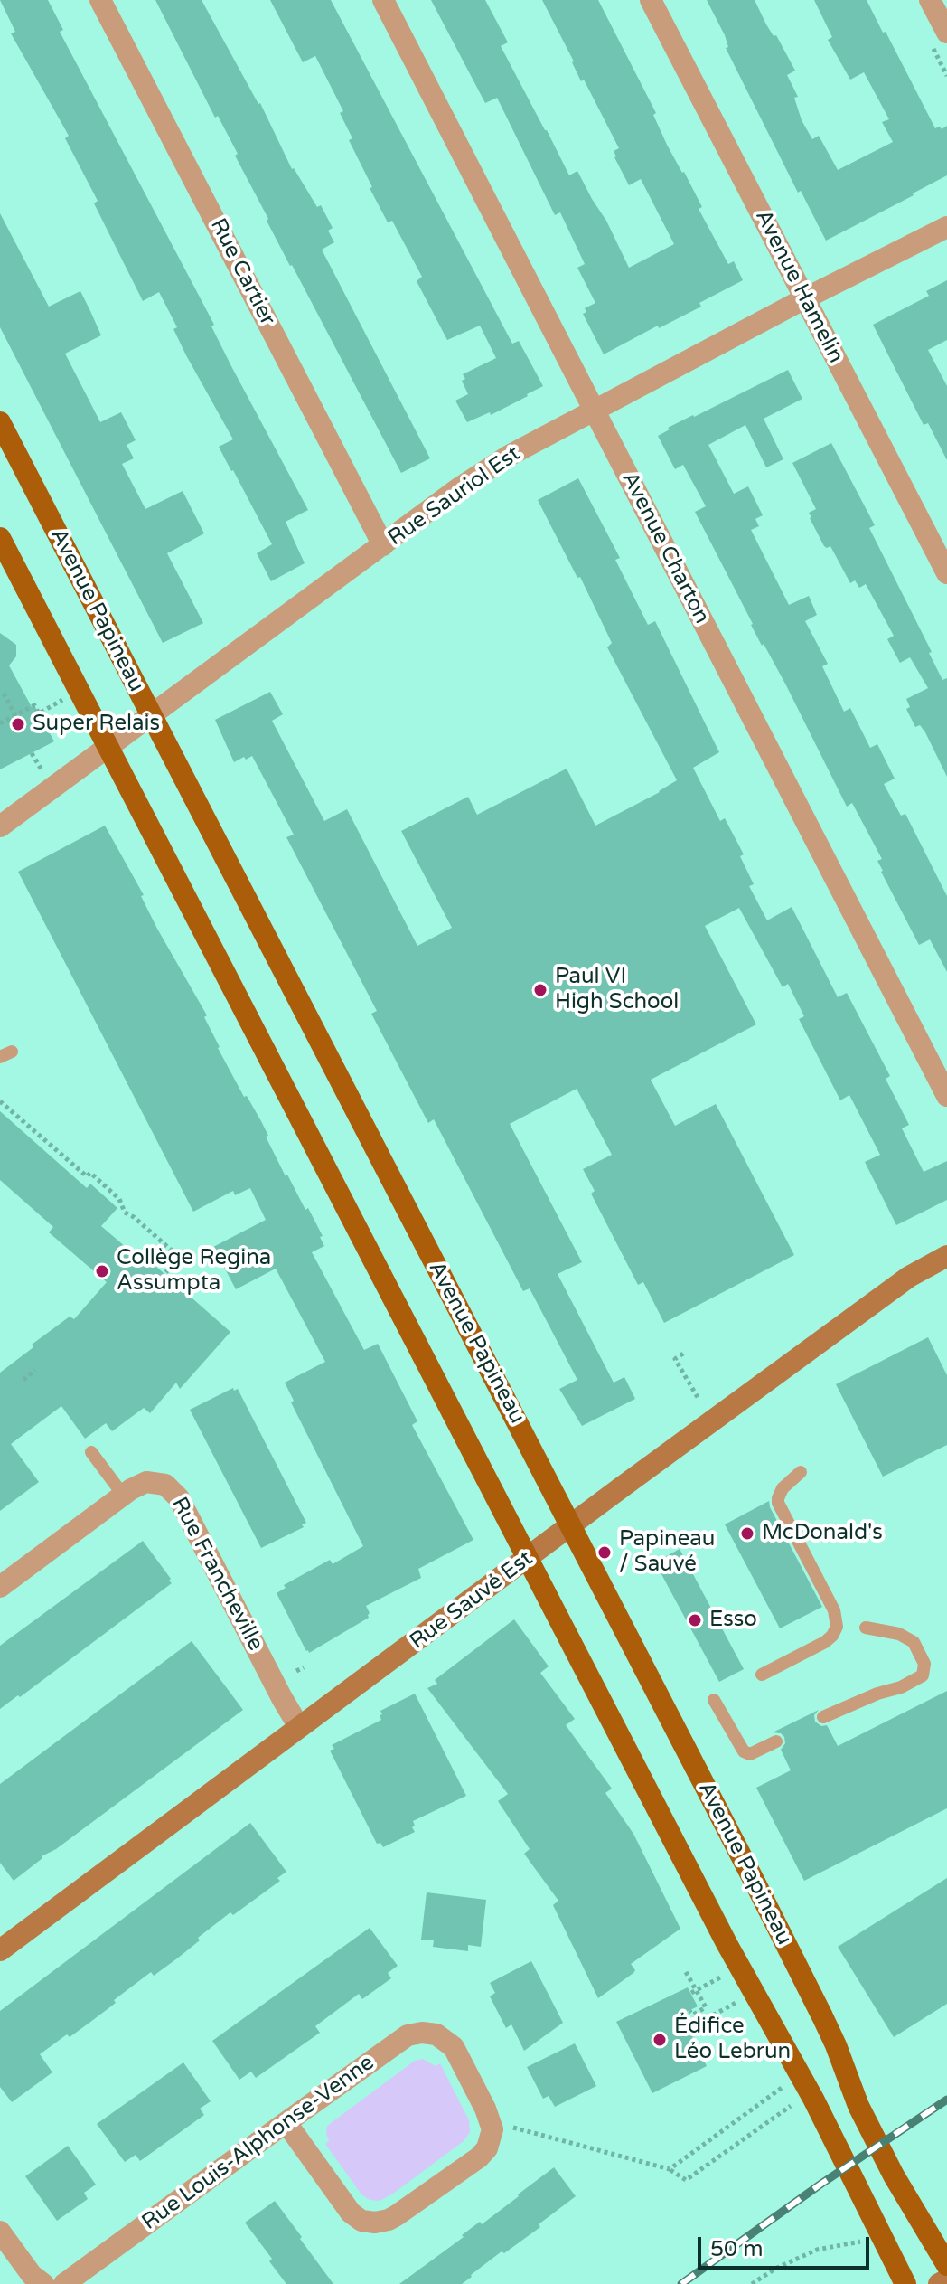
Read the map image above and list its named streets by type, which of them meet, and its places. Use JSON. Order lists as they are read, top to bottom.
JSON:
{
  "streets": {
    "main road": ["Avenue Papineau", "Rue Sauvé Est"],
    "street": [
      "Rue Cartier",
      "Avenue Hamelin",
      "Rue Sauriol Est",
      "Avenue Charton",
      "Rue Francheville",
      "Rue Louis-Alphonse-Venne"
    ]
  },
  "crossings": [
    ["Rue Cartier", "Rue Sauriol Est"],
    ["Avenue Hamelin", "Rue Sauriol Est"],
    ["Rue Sauriol Est", "Avenue Charton"],
    ["Rue Sauriol Est", "Avenue Papineau"],
    ["Avenue Papineau", "Rue Sauvé Est"],
    ["Rue Francheville", "Rue Sauvé Est"]
  ],
  "places": [
    "Super Relais",
    "Paul VI High School",
    "Collège Regina Assumpta",
    "McDonald's",
    "Papineau / Sauvé",
    "Esso",
    "Édifice Léo Lebrun"
  ],
  "scale_bar": "50 m"
}
